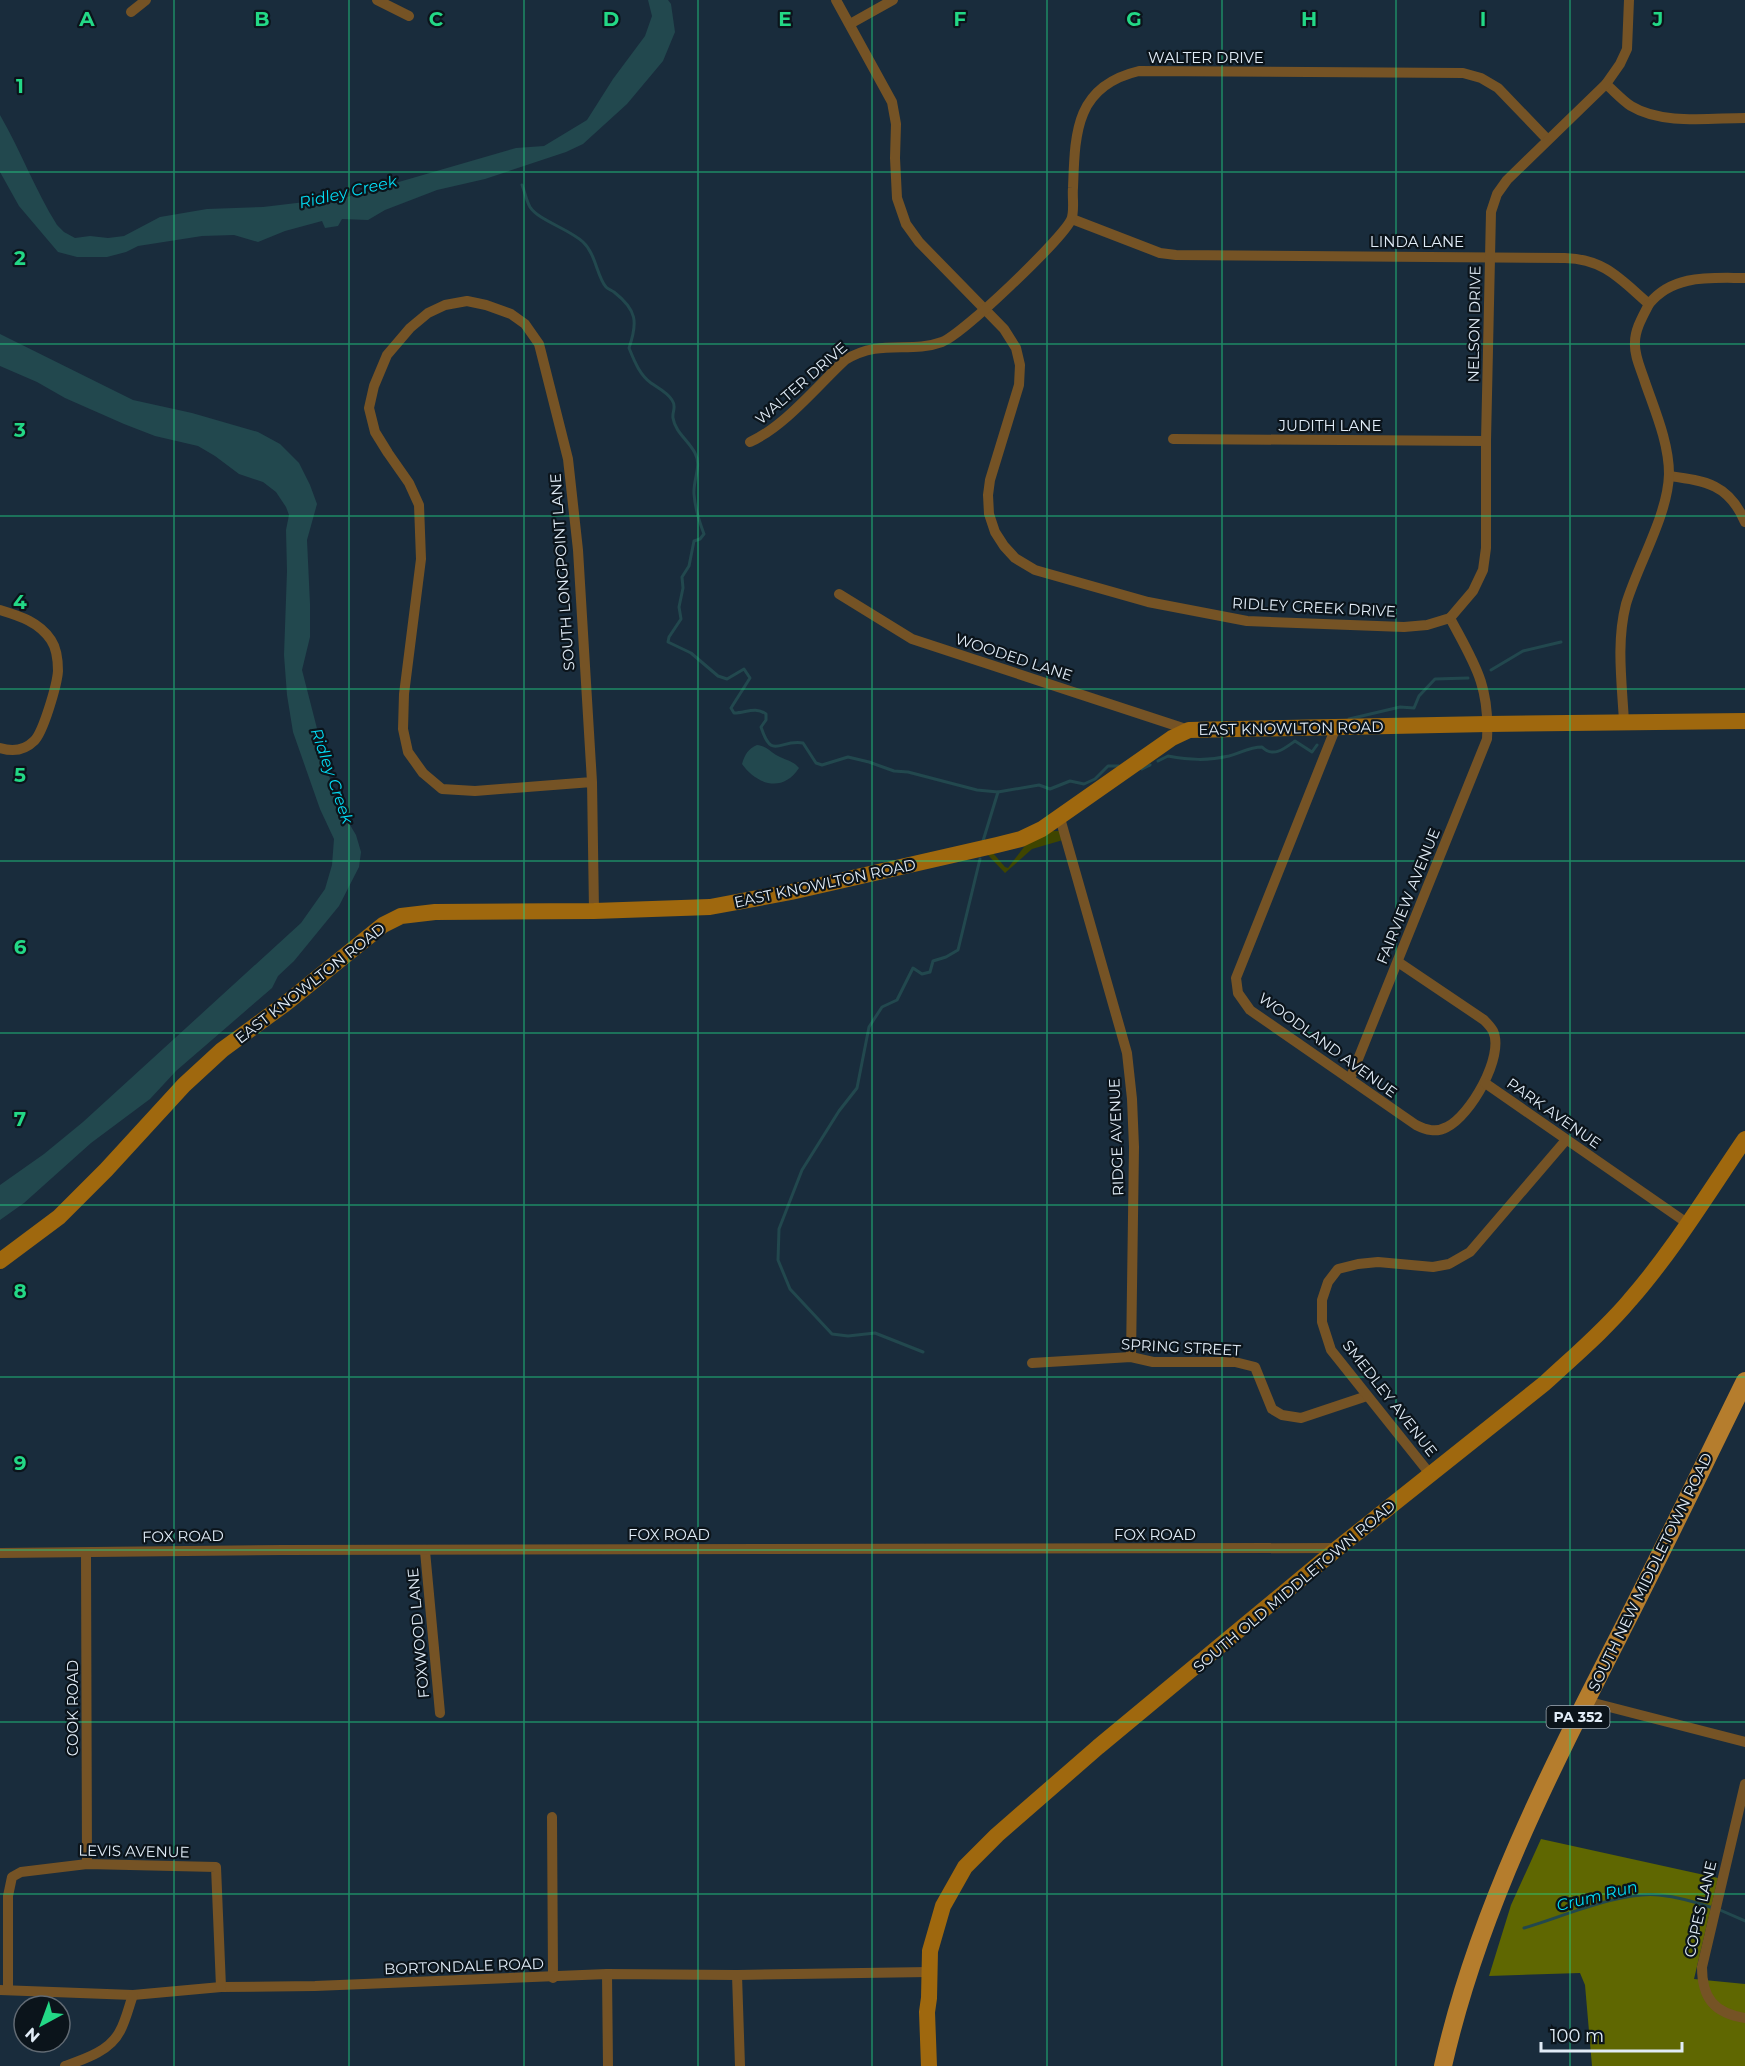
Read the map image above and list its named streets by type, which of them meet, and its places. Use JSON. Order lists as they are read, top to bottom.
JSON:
{
  "streets": {
    "main road": [
      "EAST KNOWLTON ROAD",
      "SOUTH NEW MIDDLETOWN ROAD",
      "SOUTH OLD MIDDLETOWN ROAD",
      "PA 352"
    ],
    "street": [
      "WALTER DRIVE",
      "LINDA LANE",
      "NELSON DRIVE",
      "JUDITH LANE",
      "SOUTH LONGPOINT LANE",
      "RIDLEY CREEK DRIVE",
      "WOODED LANE",
      "FAIRVIEW AVENUE",
      "WOODLAND AVENUE",
      "PARK AVENUE",
      "RIDGE AVENUE",
      "SPRING STREET",
      "SMEDLEY AVENUE",
      "FOX ROAD",
      "FOXWOOD LANE",
      "COOK ROAD",
      "LEVIS AVENUE",
      "COPES LANE",
      "BORTONDALE ROAD"
    ]
  },
  "crossings": [
    ["WALTER DRIVE", "LINDA LANE"],
    ["WALTER DRIVE", "NELSON DRIVE"],
    ["WALTER DRIVE", "RIDLEY CREEK DRIVE"],
    ["LINDA LANE", "NELSON DRIVE"],
    ["NELSON DRIVE", "JUDITH LANE"],
    ["NELSON DRIVE", "RIDLEY CREEK DRIVE"],
    ["SOUTH LONGPOINT LANE", "EAST KNOWLTON ROAD"],
    ["WOODED LANE", "EAST KNOWLTON ROAD"],
    ["EAST KNOWLTON ROAD", "FAIRVIEW AVENUE"],
    ["EAST KNOWLTON ROAD", "WOODLAND AVENUE"],
    ["EAST KNOWLTON ROAD", "RIDGE AVENUE"],
    ["FAIRVIEW AVENUE", "WOODLAND AVENUE"],
    ["FAIRVIEW AVENUE", "PARK AVENUE"],
    ["WOODLAND AVENUE", "PARK AVENUE"],
    ["PARK AVENUE", "SMEDLEY AVENUE"],
    ["PARK AVENUE", "SOUTH OLD MIDDLETOWN ROAD"],
    ["RIDGE AVENUE", "SPRING STREET"],
    ["SPRING STREET", "SMEDLEY AVENUE"],
    ["SMEDLEY AVENUE", "SOUTH OLD MIDDLETOWN ROAD"],
    ["FOX ROAD", "SOUTH OLD MIDDLETOWN ROAD"],
    ["FOX ROAD", "FOXWOOD LANE"],
    ["FOX ROAD", "COOK ROAD"],
    ["SOUTH OLD MIDDLETOWN ROAD", "BORTONDALE ROAD"],
    ["COOK ROAD", "LEVIS AVENUE"],
    ["LEVIS AVENUE", "BORTONDALE ROAD"]
  ],
  "water": ["Ridley Creek", "Crum Run"],
  "scale_bar": "100 m",
  "north": "bottom left",
  "grid": {
    "columns": [
      "A",
      "B",
      "C",
      "D",
      "E",
      "F",
      "G",
      "H",
      "I",
      "J"
    ],
    "rows": [
      "1",
      "2",
      "3",
      "4",
      "5",
      "6",
      "7",
      "8",
      "9"
    ]
  }
}
